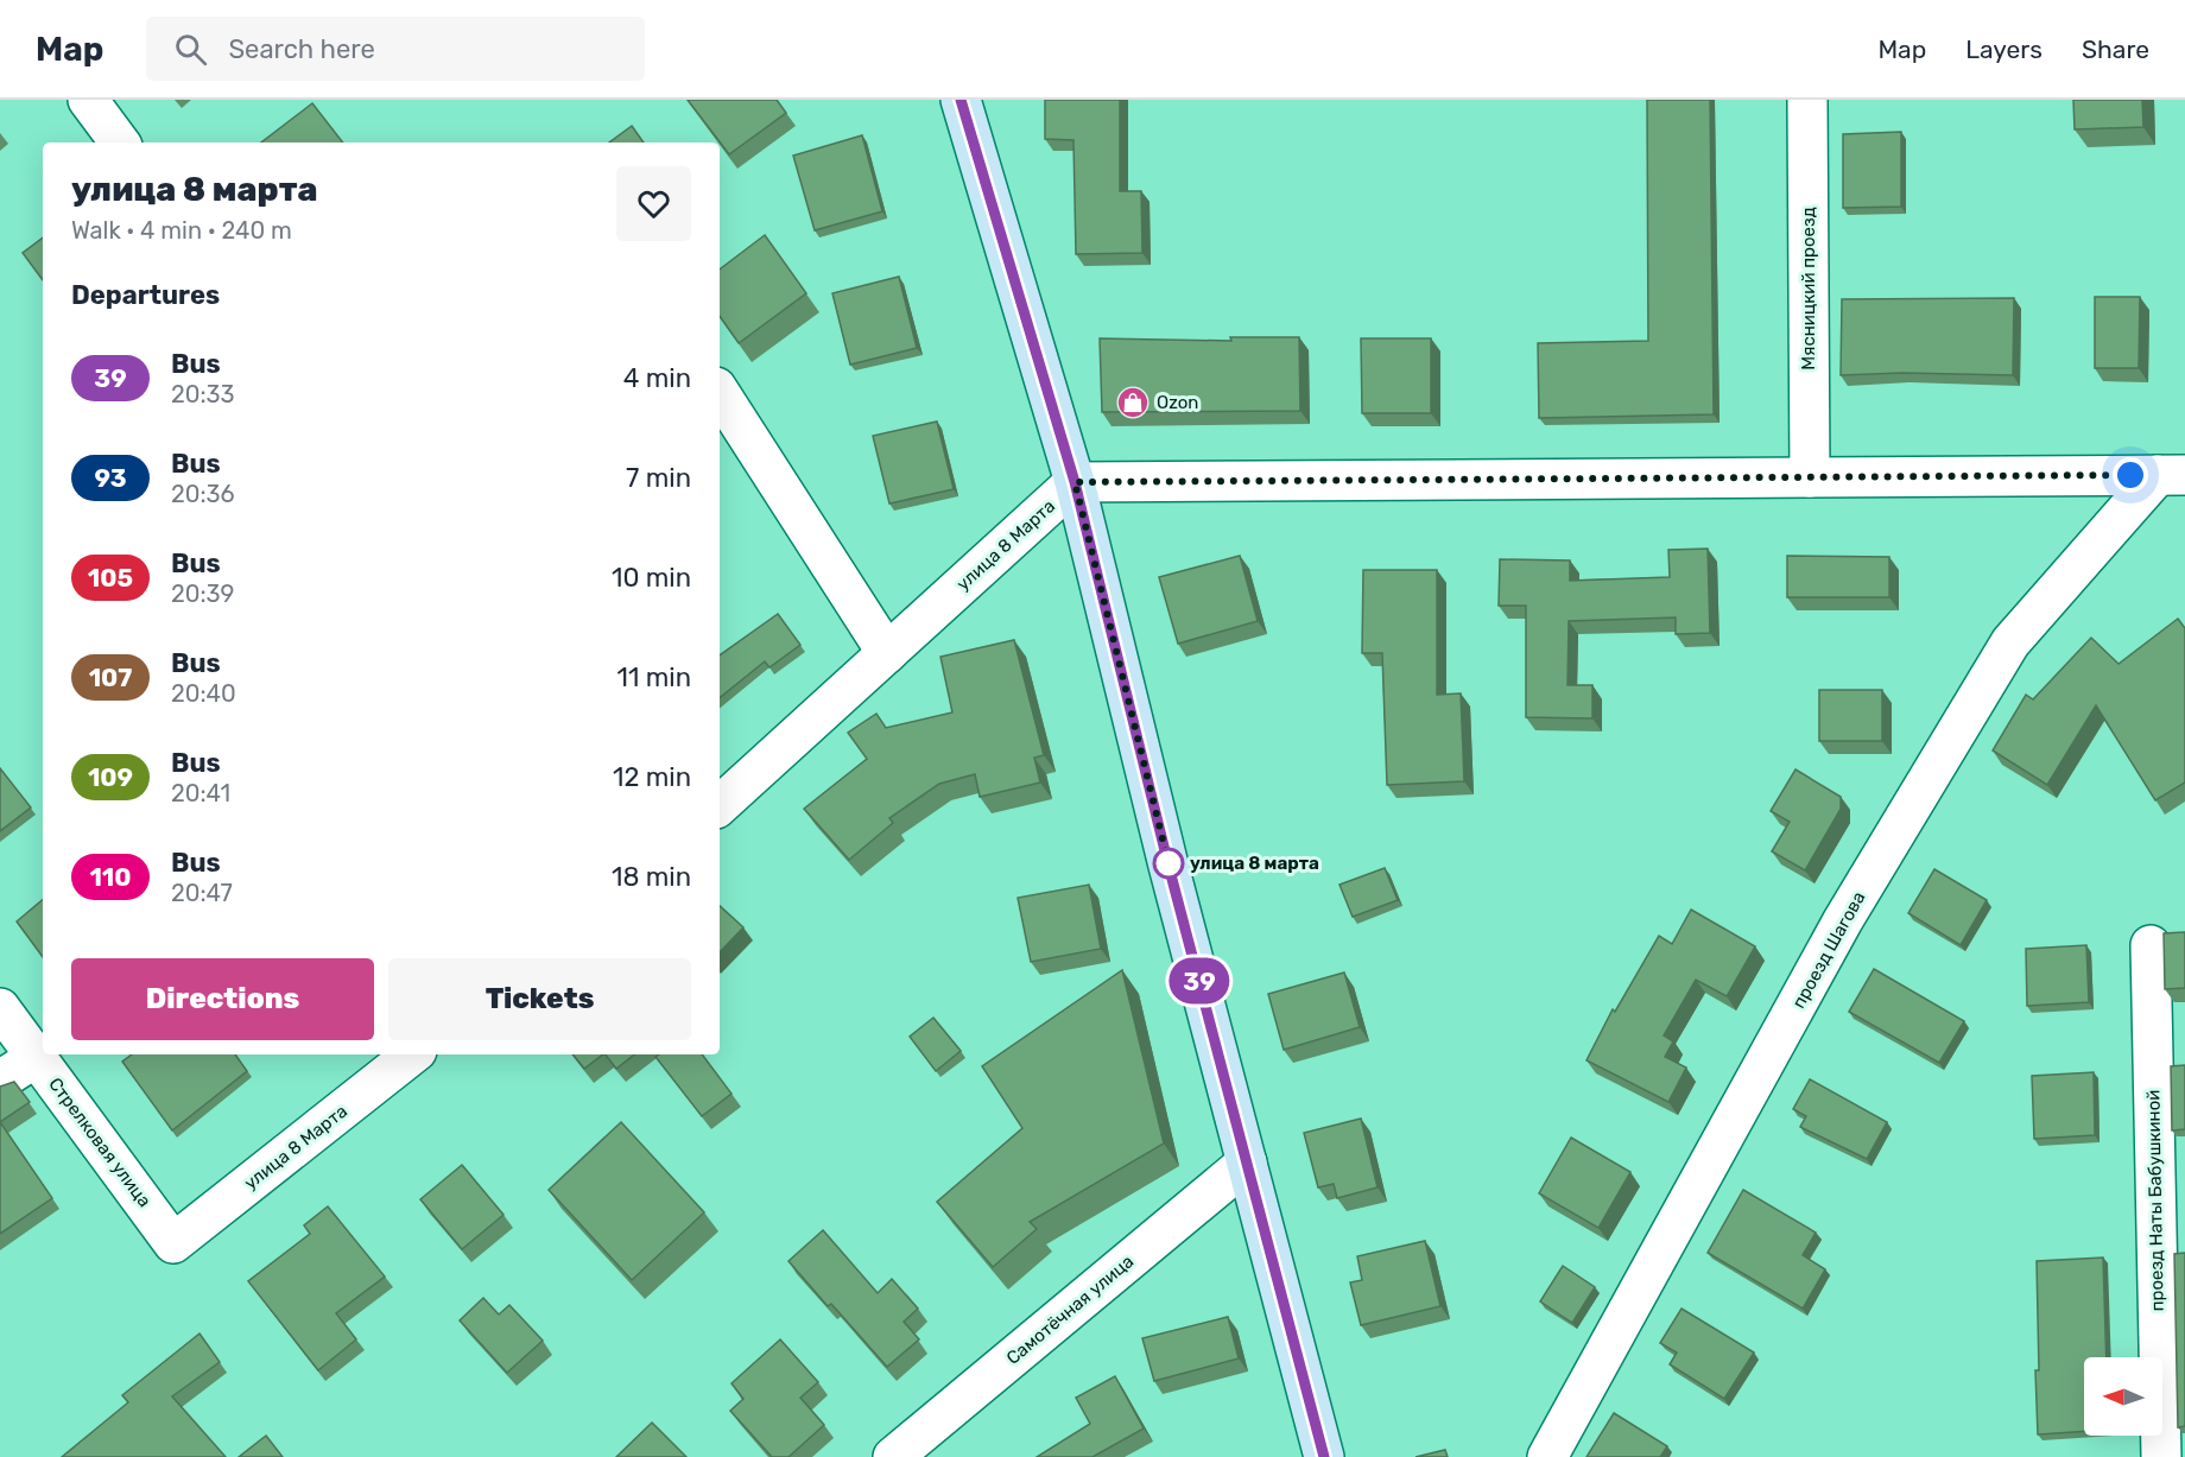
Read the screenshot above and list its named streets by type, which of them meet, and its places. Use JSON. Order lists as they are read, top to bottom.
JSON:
{
  "streets": {
    "street": [
      "Мясницкий проезд",
      "улица 8 Марта",
      "проезд Шагова",
      "Стрелковая улица",
      "проезд Наты Бабушкиной",
      "Самотёчная улица"
    ]
  },
  "crossings": [
    ["улица 8 Марта", "Стрелковая улица"]
  ],
  "places": {
    "shop": ["Ozon"],
    "other": ["улица 8 марта"]
  },
  "lines": ["bus line 39"],
  "north": "left",
  "page": {
    "header": "Map",
    "search": "Search here",
    "nav": ["Map", "Layers", "Share"],
    "on_map": "39",
    "heading": [
      ["улица 8 марта", "Walk · 4 min · 240 m"],
      "Departures"
    ],
    "list": [
      {
        "mark": "39",
        "name": "Bus",
        "note": "20:33",
        "value": "4 min"
      },
      {
        "mark": "93",
        "name": "Bus",
        "note": "20:36",
        "value": "7 min"
      },
      {
        "mark": "105",
        "name": "Bus",
        "note": "20:39",
        "value": "10 min"
      },
      {
        "mark": "107",
        "name": "Bus",
        "note": "20:40",
        "value": "11 min"
      },
      {
        "mark": "109",
        "name": "Bus",
        "note": "20:41",
        "value": "12 min"
      },
      {
        "mark": "110",
        "name": "Bus",
        "note": "20:47",
        "value": "18 min"
      }
    ],
    "buttons": ["Directions", "Tickets"]
  }
}
